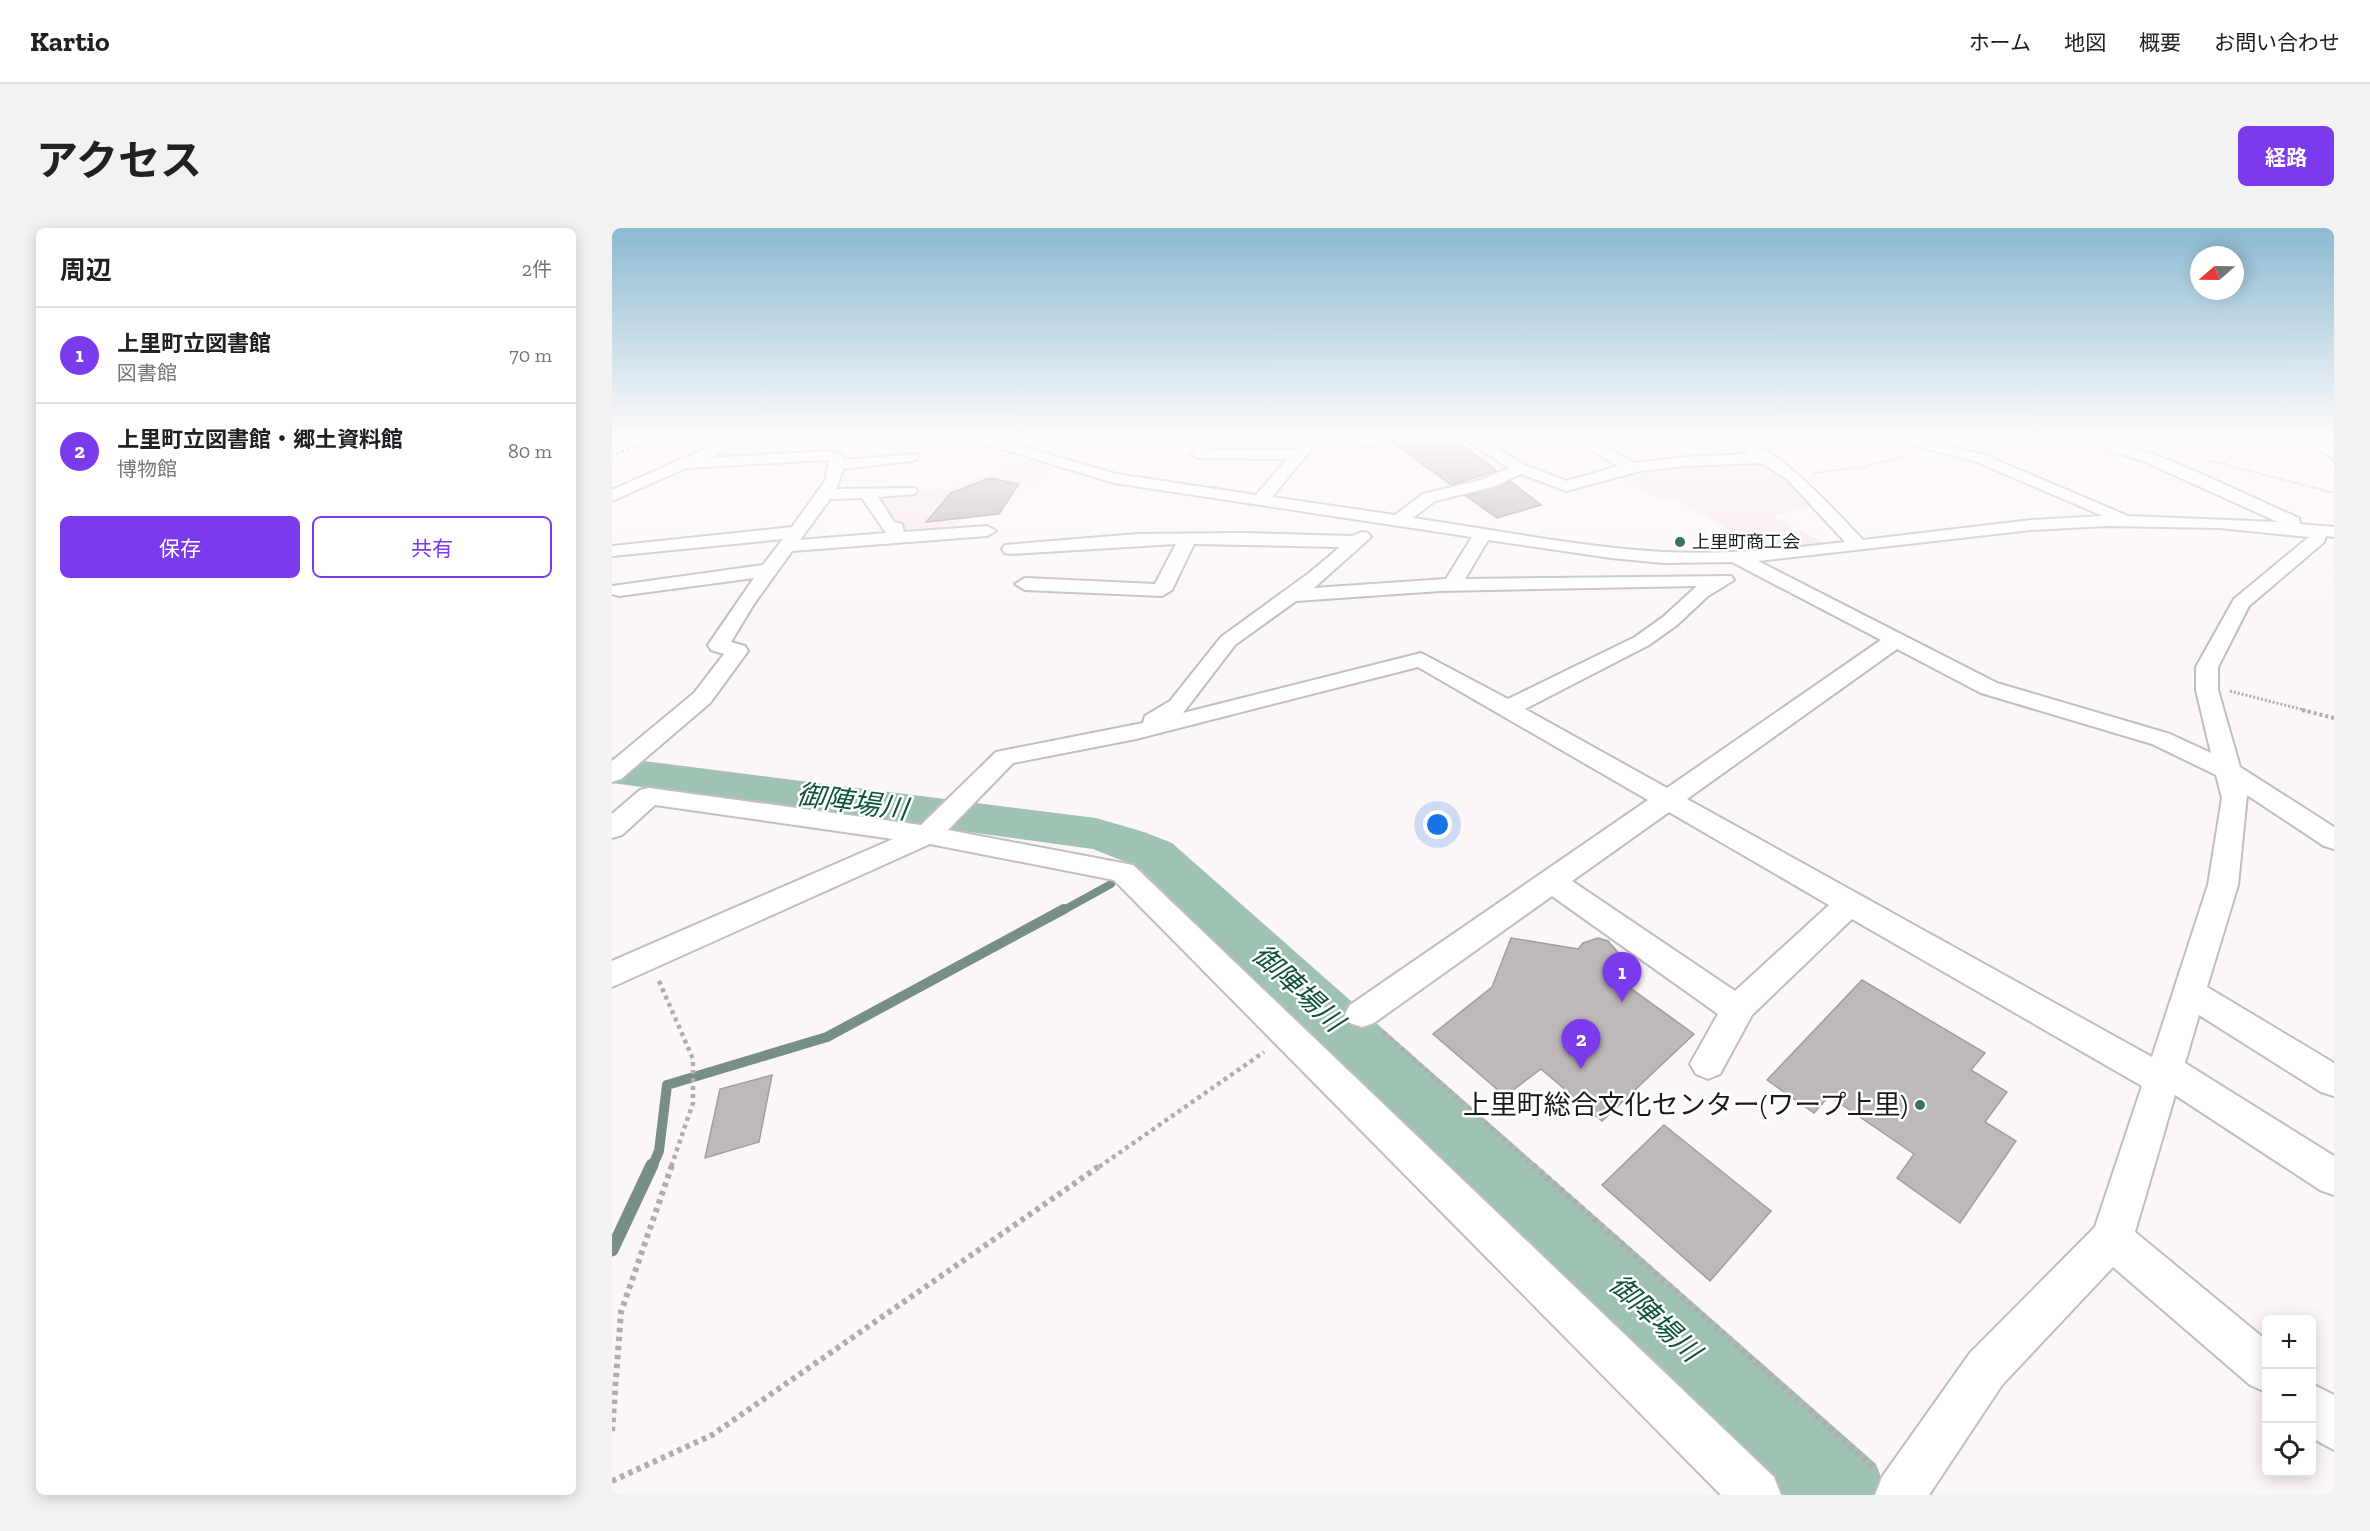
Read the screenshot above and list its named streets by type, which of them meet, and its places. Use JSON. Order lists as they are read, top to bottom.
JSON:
{
  "water": ["御陣場川"],
  "places": ["上里町商工会", "上里町総合文化センター(ワープ上里)"],
  "north": "left",
  "page": {
    "header": "Kartio",
    "nav": [
      "ホーム",
      "地図",
      "概要",
      "お問い合わせ"
    ],
    "title": "アクセス",
    "buttons": [
      "経路",
      ["保存", "共有"]
    ],
    "heading": ["周辺", "2件"],
    "list": [
      {
        "mark": "1",
        "name": "上里町立図書館",
        "note": "図書館",
        "value": "70 m"
      },
      {
        "mark": "2",
        "name": "上里町立図書館・郷土資料館",
        "note": "博物館",
        "value": "80 m"
      }
    ],
    "pins": ["1", "2"],
    "map_buttons": ["+", "−"]
  }
}
